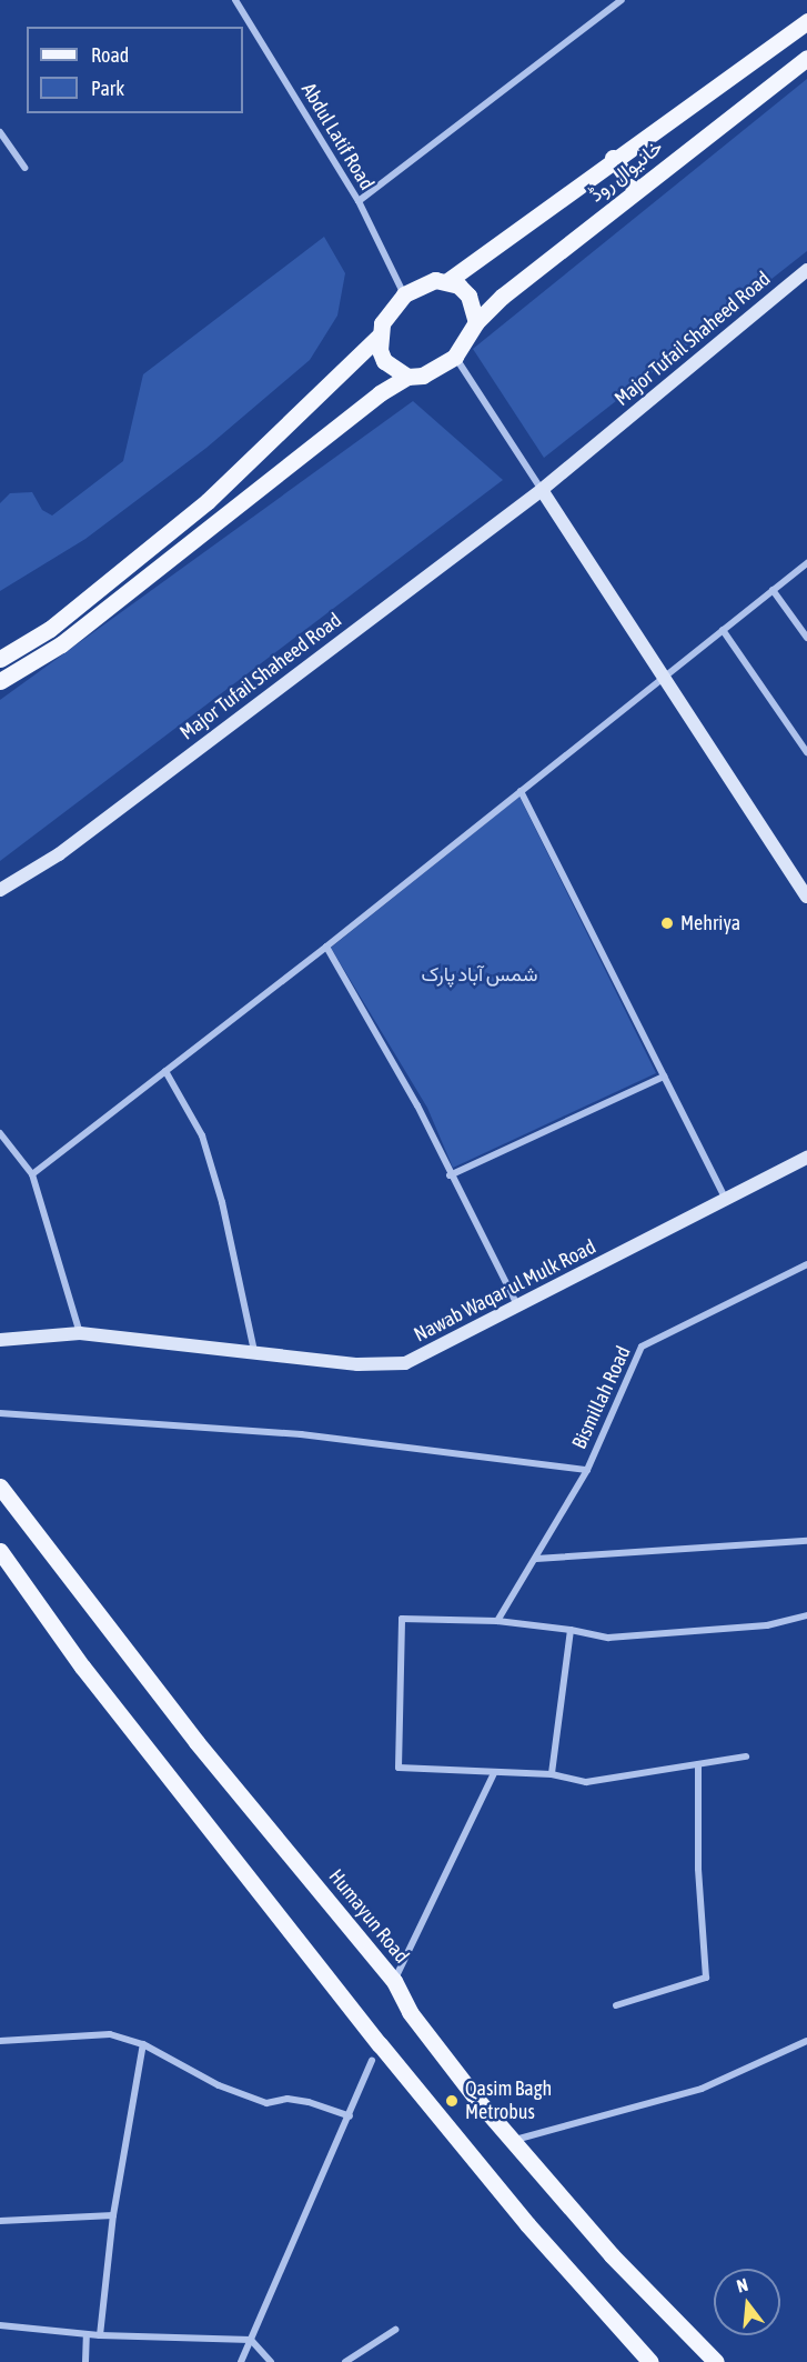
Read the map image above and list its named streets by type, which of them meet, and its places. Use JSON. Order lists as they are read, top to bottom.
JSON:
{
  "streets": {
    "main road": ["خانیوال روڈ", "Humayun Road"],
    "street": [
      "Abdul Latif Road",
      "Major Tufail Shaheed Road",
      "Nawab Waqar ul Mulk Road",
      "Bismillah Road"
    ]
  },
  "crossings": [
    ["Abdul Latif Road", "خانیوال روڈ"]
  ],
  "parks": ["شمس آباد پارک"],
  "places": ["Mehriya", "Qasim Bagh Metrobus"],
  "legend": ["Road", "Park"],
  "north": "top"
}
